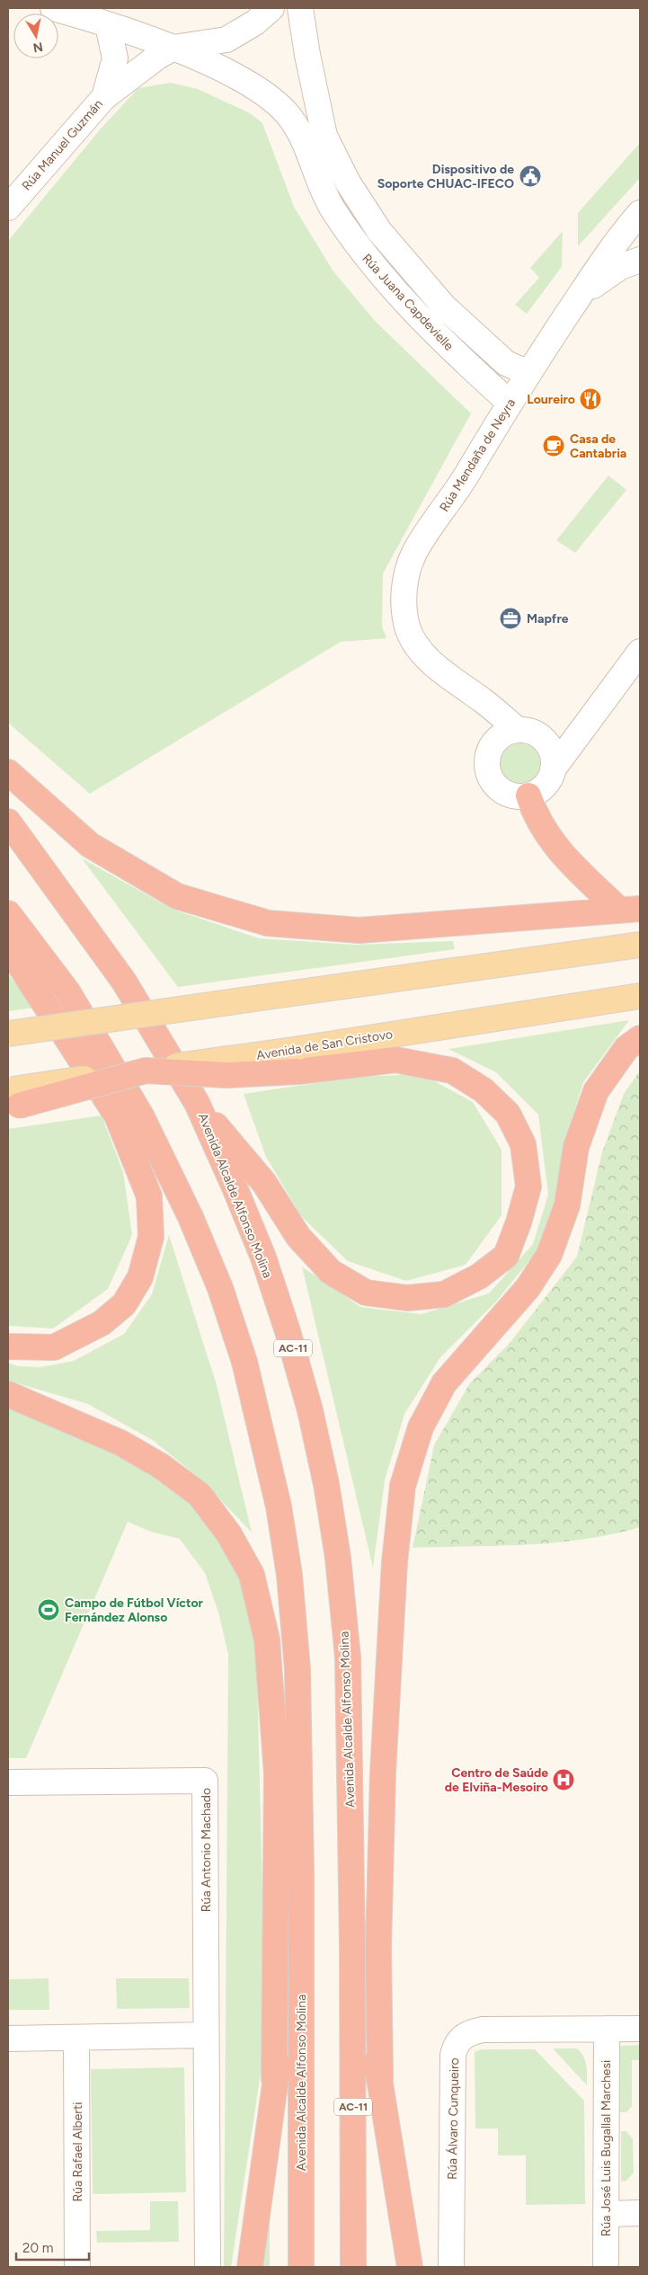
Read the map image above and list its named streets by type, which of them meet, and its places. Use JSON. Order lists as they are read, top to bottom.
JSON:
{
  "streets": {
    "highway": ["Avenida Alcalde Alfonso Molina", "AC-11"],
    "main road": ["Avenida de San Cristovo"],
    "street": [
      "Rúa Manuel Guzmán",
      "Rúa Juana Capdevielle",
      "Rúa Mendaña de Neyra",
      "Rúa Antonio Machado",
      "Rúa Álvaro Cunqueiro",
      "Rúa José Luis Bugallal Marchesi",
      "Rúa Rafael Alberti"
    ]
  },
  "crossings": [
    ["Rúa Manuel Guzmán", "Rúa Juana Capdevielle"],
    ["Rúa Juana Capdevielle", "Rúa Mendaña de Neyra"],
    ["Rúa Álvaro Cunqueiro", "Rúa José Luis Bugallal Marchesi"]
  ],
  "places": {
    "public building": ["Dispositivo de Soporte CHUAC-IFECO"],
    "restaurant": ["Loureiro"],
    "cafe": ["Casa de Cantabria"],
    "office": ["Mapfre"],
    "sports": ["Campo de Fútbol Víctor Fernández Alonso"],
    "hospital": ["Centro de Saúde de Elviña-Mesoiro"]
  },
  "scale_bar": "20 m",
  "north": "bottom"
}
